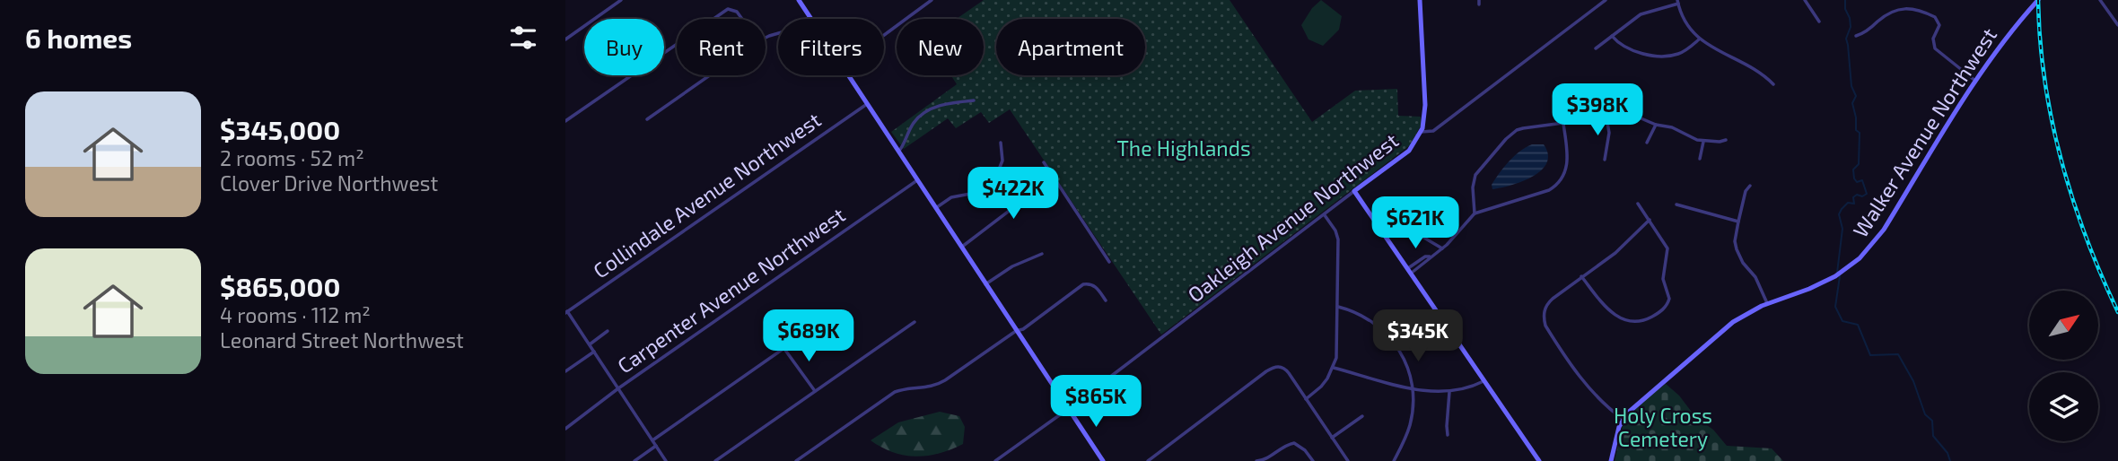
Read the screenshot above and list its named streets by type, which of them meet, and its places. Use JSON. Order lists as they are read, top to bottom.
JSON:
{
  "streets": {
    "main road": ["Walker Avenue Northwest", "Oakleigh Avenue Northwest"],
    "street": ["Collindale Avenue Northwest", "Carpenter Avenue Northwest"]
  },
  "parks": ["The Highlands", "Holy Cross Cemetery"],
  "north": "top right",
  "page": {
    "heading": "6 homes",
    "chip": [
      "Buy",
      "Rent",
      "Filters",
      "New",
      "Apartment"
    ],
    "list": [
      {
        "name": "$345,000",
        "note": "2 rooms · 52 m² · Clover Drive Northwest"
      },
      {
        "name": "$865,000",
        "note": "4 rooms · 112 m² · Leonard Street Northwest"
      }
    ],
    "price": [
      "$398K",
      "$422K",
      "$621K",
      "$689K",
      "$345K",
      "$865K"
    ]
  }
}
